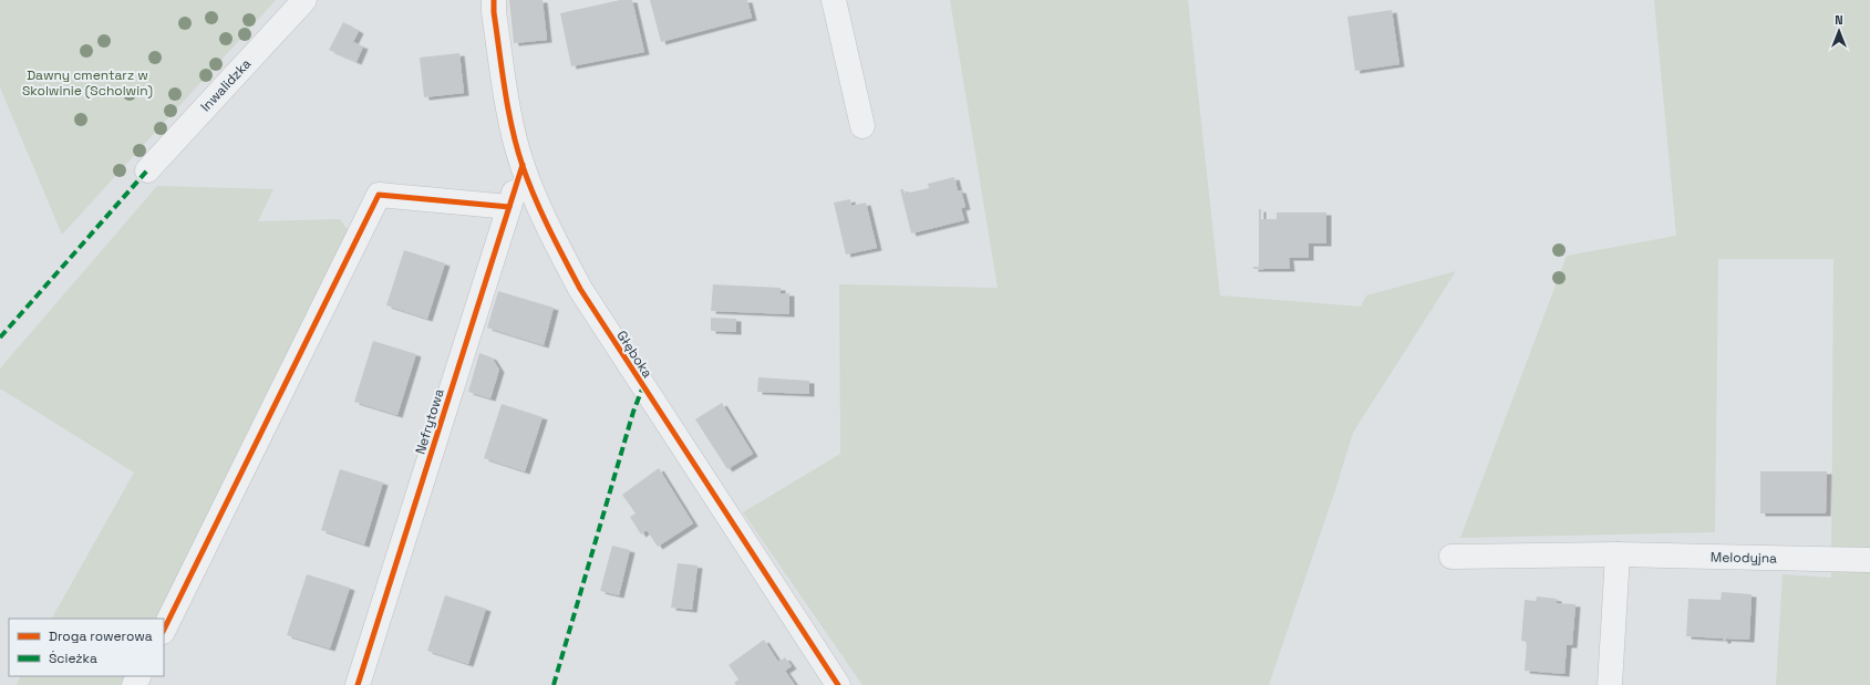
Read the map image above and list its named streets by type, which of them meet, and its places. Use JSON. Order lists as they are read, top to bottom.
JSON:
{
  "streets": {
    "street": [
      "Inwalidzka",
      "Głęboka",
      "Nefrytowa",
      "Melodyjna"
    ]
  },
  "crossings": [
    ["Głęboka", "Nefrytowa"]
  ],
  "parks": ["Dawny cmentarz w Skolwinie (Scholwin)"],
  "legend": ["Droga rowerowa", "Ścieżka"],
  "north": "top"
}
